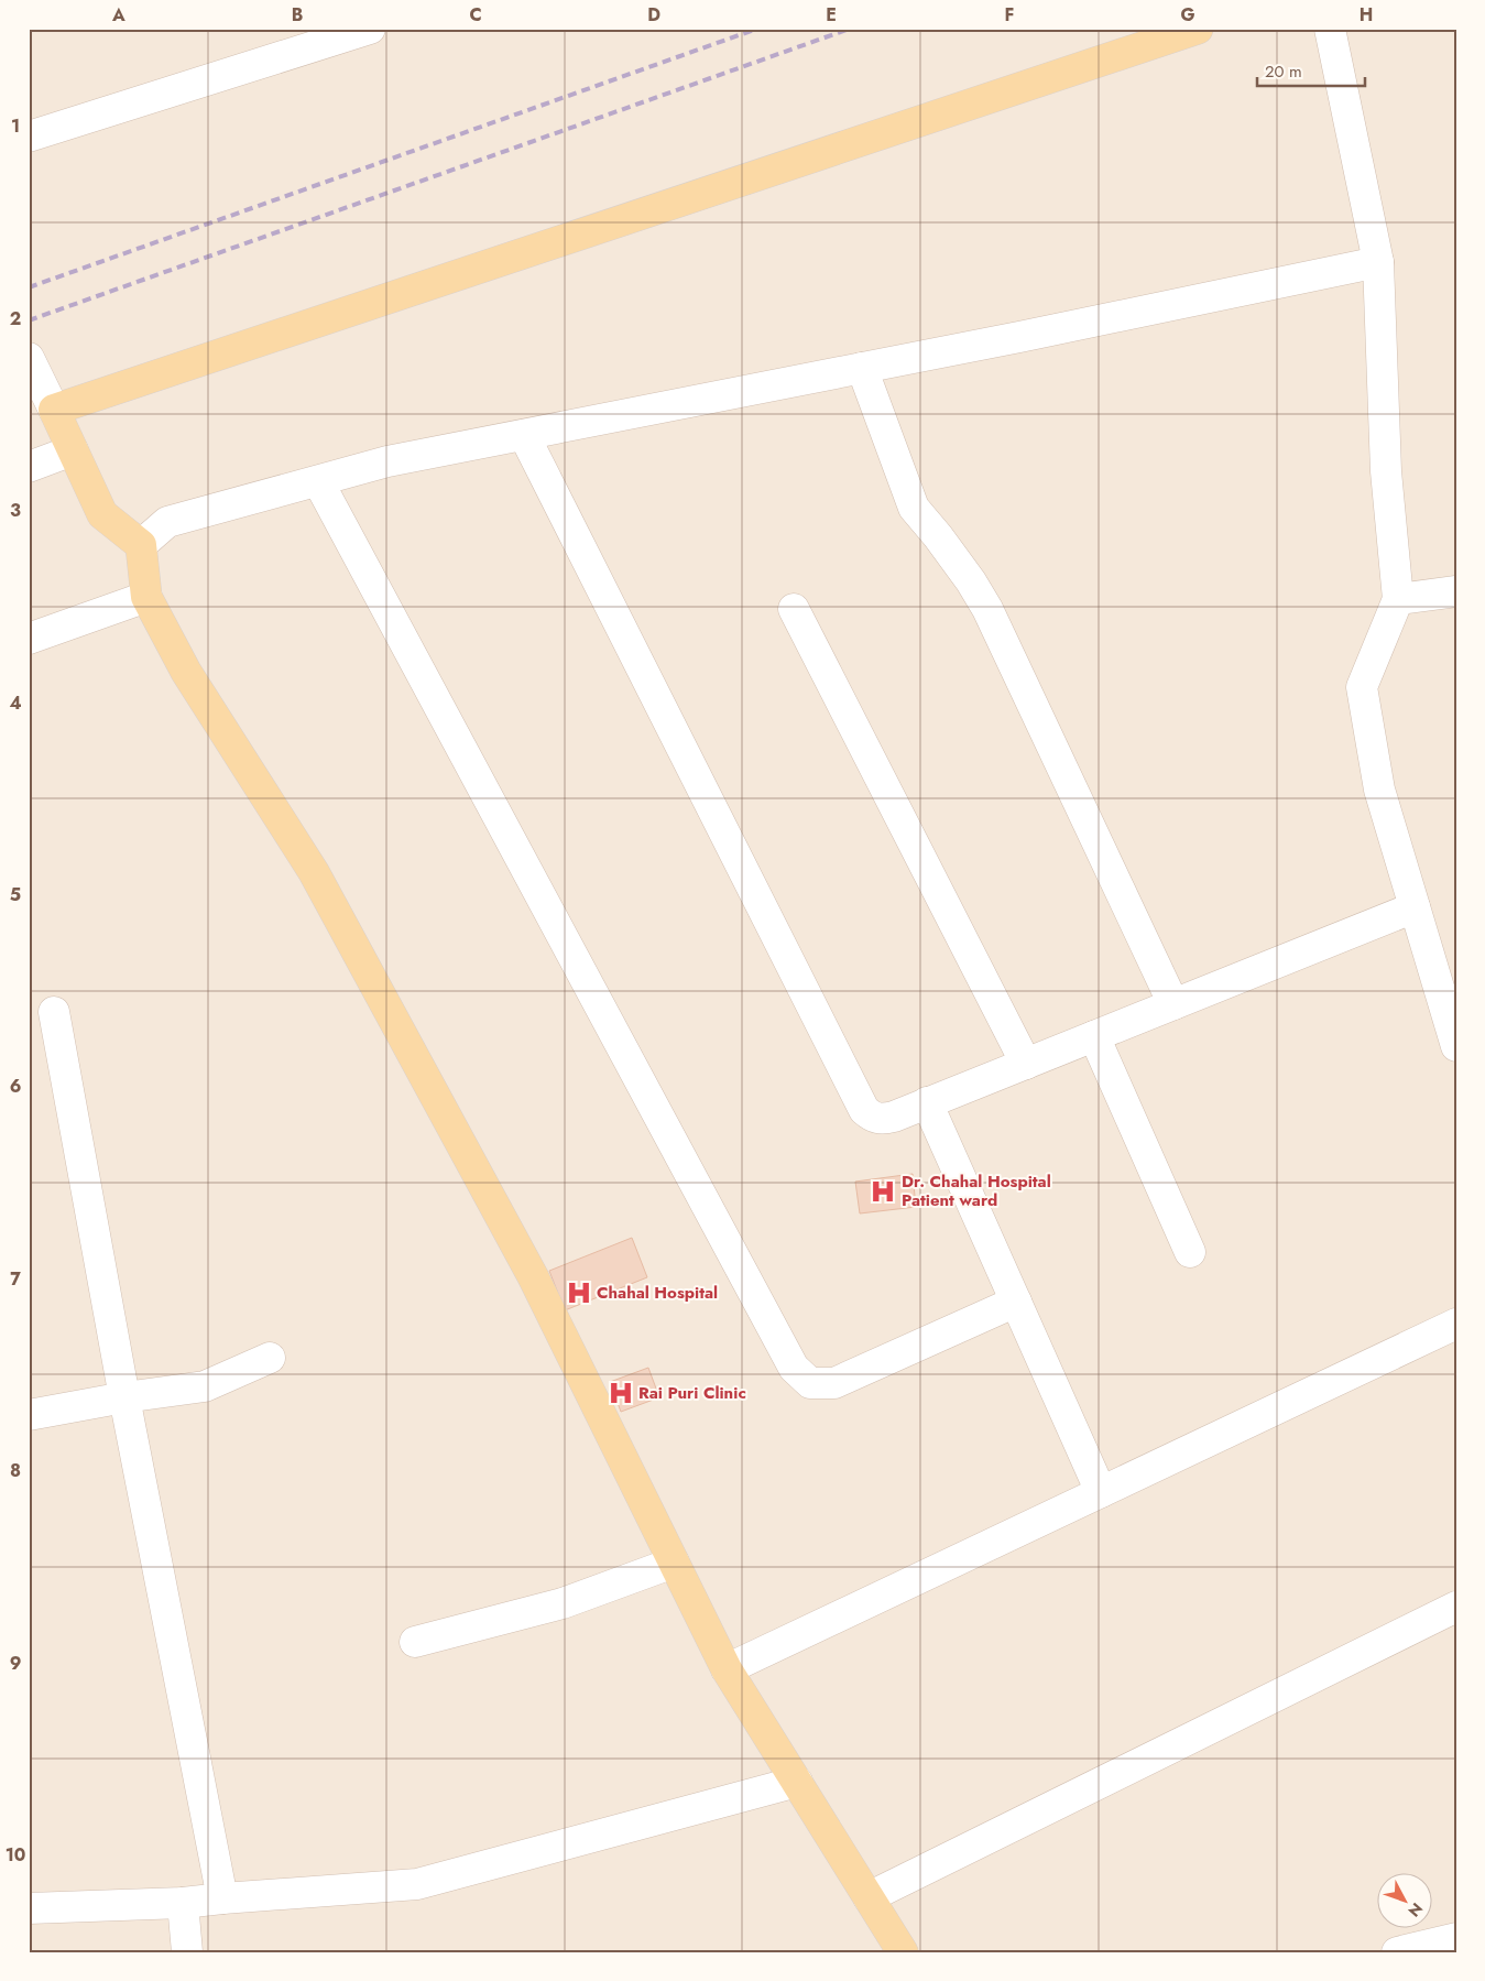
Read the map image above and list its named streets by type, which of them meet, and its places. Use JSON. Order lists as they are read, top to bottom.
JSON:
{
  "places": {
    "hospital": ["Dr. Chahal Hospital Patient ward", "Chahal Hospital", "Rai Puri Clinic"]
  },
  "scale_bar": "20 m",
  "north": "bottom right",
  "grid": {
    "columns": [
      "A",
      "B",
      "C",
      "D",
      "E",
      "F",
      "G",
      "H"
    ],
    "rows": [
      "1",
      "2",
      "3",
      "4",
      "5",
      "6",
      "7",
      "8",
      "9",
      "10"
    ]
  }
}
